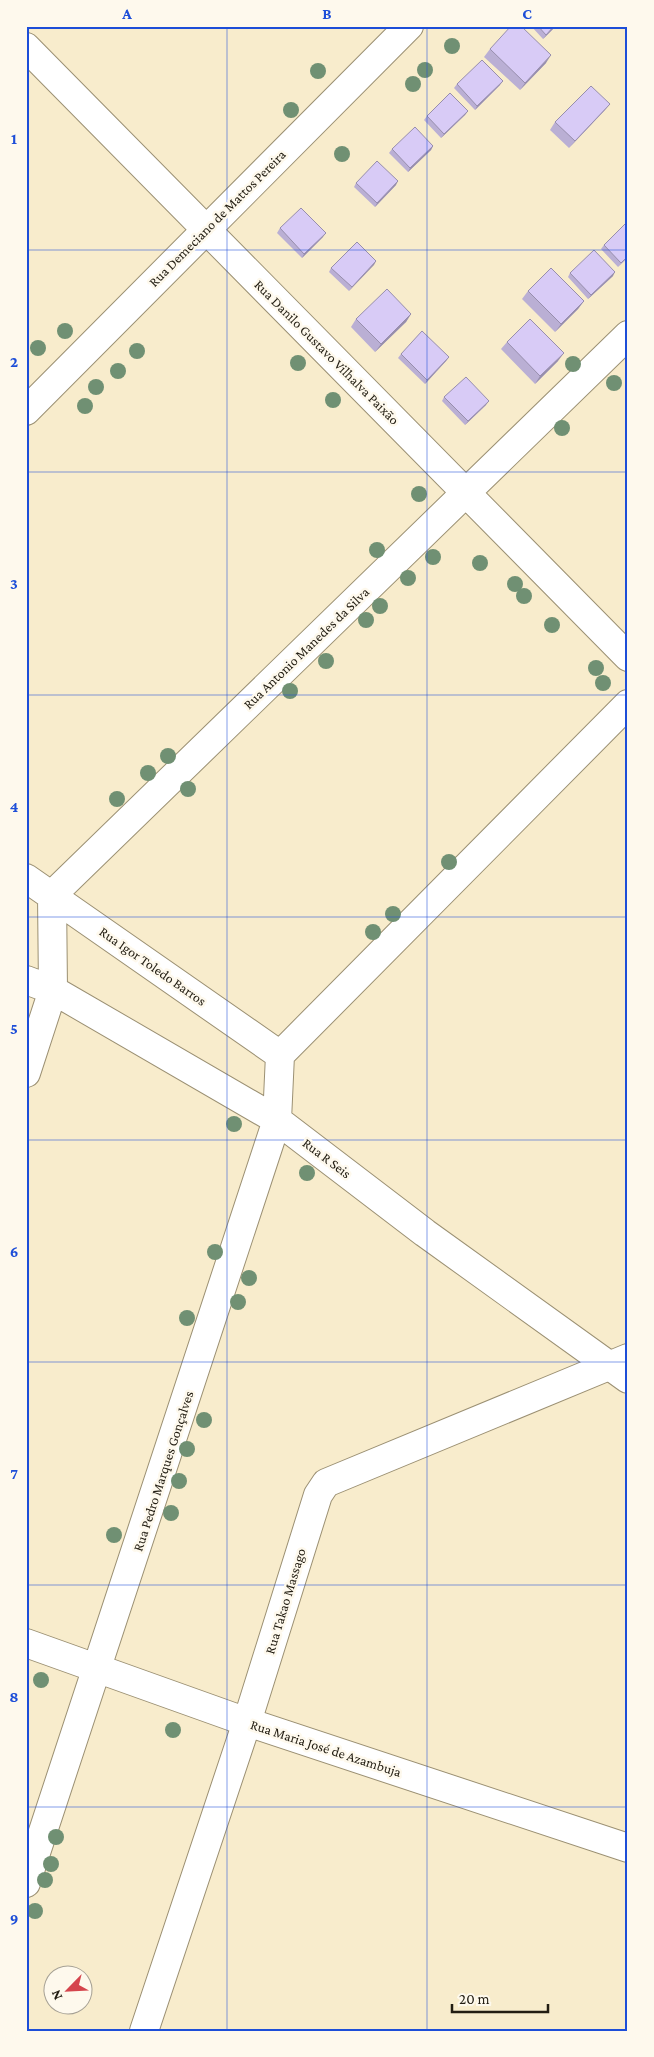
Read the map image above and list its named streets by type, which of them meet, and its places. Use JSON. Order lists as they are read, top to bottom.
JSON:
{
  "streets": {
    "street": [
      "Rua Demeciano de Mattos Pereira",
      "Rua Danilo Gustavo Vilhalva Paixão",
      "Rua Antonio Manedes da Silva",
      "Rua Igor Toledo Barros",
      "Rua R Seis",
      "Rua Pedro Marques Gonçalves",
      "Rua Takao Massago",
      "Rua Maria José de Azambuja"
    ]
  },
  "crossings": [
    ["Rua Demeciano de Mattos Pereira", "Rua Danilo Gustavo Vilhalva Paixão"],
    ["Rua Danilo Gustavo Vilhalva Paixão", "Rua Antonio Manedes da Silva"],
    ["Rua Antonio Manedes da Silva", "Rua Igor Toledo Barros"],
    ["Rua Igor Toledo Barros", "Rua Pedro Marques Gonçalves"],
    ["Rua R Seis", "Rua Pedro Marques Gonçalves"],
    ["Rua R Seis", "Rua Takao Massago"],
    ["Rua Pedro Marques Gonçalves", "Rua Maria José de Azambuja"],
    ["Rua Takao Massago", "Rua Maria José de Azambuja"]
  ],
  "scale_bar": "20 m",
  "north": "bottom left",
  "grid": {
    "columns": ["A", "B", "C"],
    "rows": [
      "1",
      "2",
      "3",
      "4",
      "5",
      "6",
      "7",
      "8",
      "9"
    ]
  }
}
